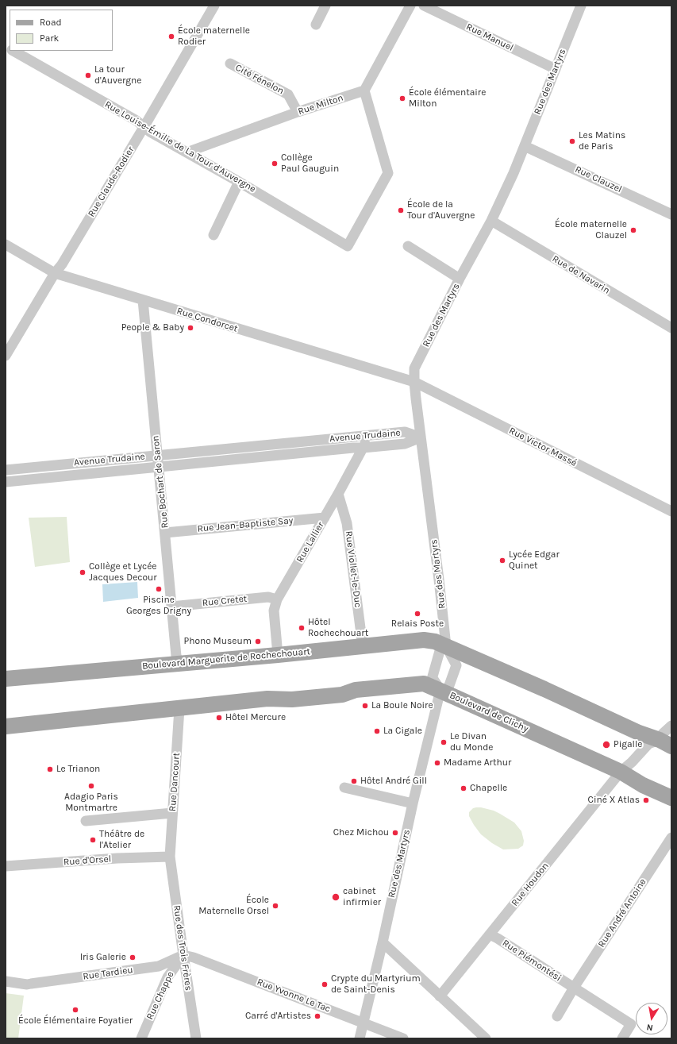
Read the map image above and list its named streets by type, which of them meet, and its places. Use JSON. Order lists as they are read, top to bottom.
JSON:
{
  "streets": {
    "main road": ["Boulevard Marguerite de Rochechouart", "Boulevard de Clichy"],
    "street": [
      "Rue Manuel",
      "Cité Fénelon",
      "Rue des Martyrs",
      "Rue Milton",
      "Rue Louise-Émilie de La Tour d'Auvergne",
      "Rue Clauzel",
      "Rue Claude-Rodier",
      "Rue de Navarin",
      "Rue Condorcet",
      "Avenue Trudaine",
      "Rue Victor Massé",
      "Rue Bochart de Saron",
      "Rue Jean-Baptiste Say",
      "Rue Lallier",
      "Rue Viollet-le-Duc",
      "Rue Cretet",
      "Rue Dancourt",
      "Rue d'Orsel",
      "Rue Houdon",
      "Rue André Antoine",
      "Rue des Trois Frères",
      "Rue Piémontési",
      "Rue Tardieu",
      "Rue Chappe",
      "Rue Yvonne Le Tac"
    ]
  },
  "crossings": [
    ["Rue Manuel", "Rue des Martyrs"],
    ["Cité Fénelon", "Rue Milton"],
    ["Rue des Martyrs", "Rue Clauzel"],
    ["Rue des Martyrs", "Rue de Navarin"],
    ["Rue des Martyrs", "Rue Condorcet"],
    ["Rue des Martyrs", "Avenue Trudaine"],
    ["Rue des Martyrs", "Rue Victor Massé"],
    ["Rue des Martyrs", "Boulevard Marguerite de Rochechouart"],
    ["Rue des Martyrs", "Boulevard de Clichy"],
    ["Rue des Martyrs", "Rue Yvonne Le Tac"],
    ["Rue Milton", "Rue Louise-Émilie de La Tour d'Auvergne"],
    ["Rue Louise-Émilie de La Tour d'Auvergne", "Rue Claude-Rodier"],
    ["Rue Claude-Rodier", "Rue Condorcet"],
    ["Rue Condorcet", "Rue Victor Massé"],
    ["Rue Condorcet", "Rue Bochart de Saron"],
    ["Avenue Trudaine", "Rue Bochart de Saron"],
    ["Avenue Trudaine", "Rue Lallier"],
    ["Rue Bochart de Saron", "Rue Jean-Baptiste Say"],
    ["Rue Bochart de Saron", "Rue Cretet"],
    ["Rue Bochart de Saron", "Boulevard Marguerite de Rochechouart"],
    ["Rue Jean-Baptiste Say", "Rue Lallier"],
    ["Rue Lallier", "Rue Viollet-le-Duc"],
    ["Rue Lallier", "Rue Cretet"],
    ["Rue Lallier", "Boulevard Marguerite de Rochechouart"],
    ["Rue Viollet-le-Duc", "Boulevard Marguerite de Rochechouart"],
    ["Boulevard Marguerite de Rochechouart", "Boulevard de Clichy"],
    ["Boulevard de Clichy", "Rue Houdon"],
    ["Rue Dancourt", "Rue d'Orsel"],
    ["Rue Dancourt", "Rue des Trois Frères"],
    ["Rue d'Orsel", "Rue des Trois Frères"],
    ["Rue Houdon", "Rue Piémontési"],
    ["Rue André Antoine", "Rue Piémontési"],
    ["Rue des Trois Frères", "Rue Tardieu"],
    ["Rue des Trois Frères", "Rue Chappe"],
    ["Rue des Trois Frères", "Rue Yvonne Le Tac"],
    ["Rue Tardieu", "Rue Chappe"],
    ["Rue Tardieu", "Rue Yvonne Le Tac"],
    ["Rue Chappe", "Rue Yvonne Le Tac"]
  ],
  "places": [
    "École maternelle Rodier",
    "La tour d'Auvergne",
    "École élémentaire Milton",
    "Les Matins de Paris",
    "Collège Paul Gauguin",
    "École de la Tour d'Auvergne",
    "École maternelle Clauzel",
    "People & Baby",
    "Lycée Edgar Quinet",
    "Collège et Lycée Jacques Decour",
    "Piscine Georges Drigny",
    "Relais Poste",
    "Hôtel Rochechouart",
    "Phono Museum",
    "La Boule Noire",
    "Hôtel Mercure",
    "La Cigale",
    "Le Divan du Monde",
    "Pigalle",
    "Madame Arthur",
    "Le Trianon",
    "Hôtel André Gill",
    "Adagio Paris Montmartre",
    "Chapelle",
    "Ciné X Atlas",
    "Chez Michou",
    "Théâtre de l'Atelier",
    "cabinet infirmier",
    "École Maternelle Orsel",
    "Iris Galerie",
    "Crypte du Martyrium de Saint-Denis",
    "École Élémentaire Foyatier",
    "Carré d'Artistes"
  ],
  "legend": ["Road", "Park"],
  "north": "bottom"
}
